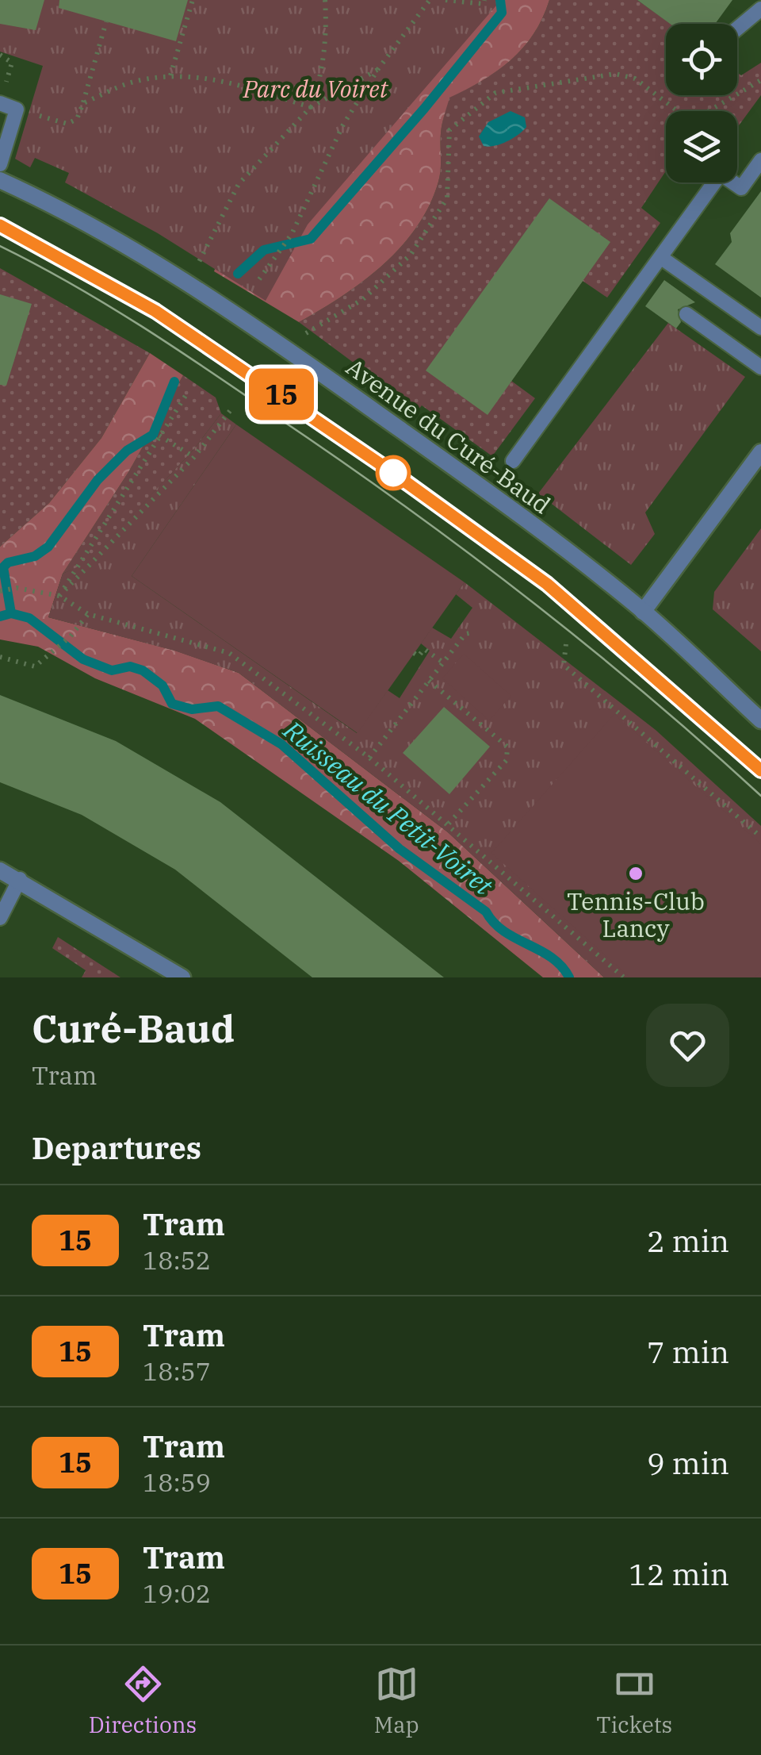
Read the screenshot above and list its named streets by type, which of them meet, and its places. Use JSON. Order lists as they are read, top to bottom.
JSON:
{
  "streets": {
    "street": ["Avenue du Curé-Baud"]
  },
  "water": ["Ruisseau du Petit-Voiret"],
  "parks": ["Parc du Voiret"],
  "places": ["Tennis-Club Lancy"],
  "lines": ["tram line 15"],
  "page": {
    "on_map": "15",
    "heading": [
      ["Curé-Baud", "Tram"],
      "Departures"
    ],
    "list": [
      {
        "mark": "15",
        "name": "Tram",
        "note": "18:52",
        "value": "2 min"
      },
      {
        "mark": "15",
        "name": "Tram",
        "note": "18:57",
        "value": "7 min"
      },
      {
        "mark": "15",
        "name": "Tram",
        "note": "18:59",
        "value": "9 min"
      },
      {
        "mark": "15",
        "name": "Tram",
        "note": "19:02",
        "value": "12 min"
      }
    ],
    "tabs": ["Directions", "Map", "Tickets"]
  }
}
